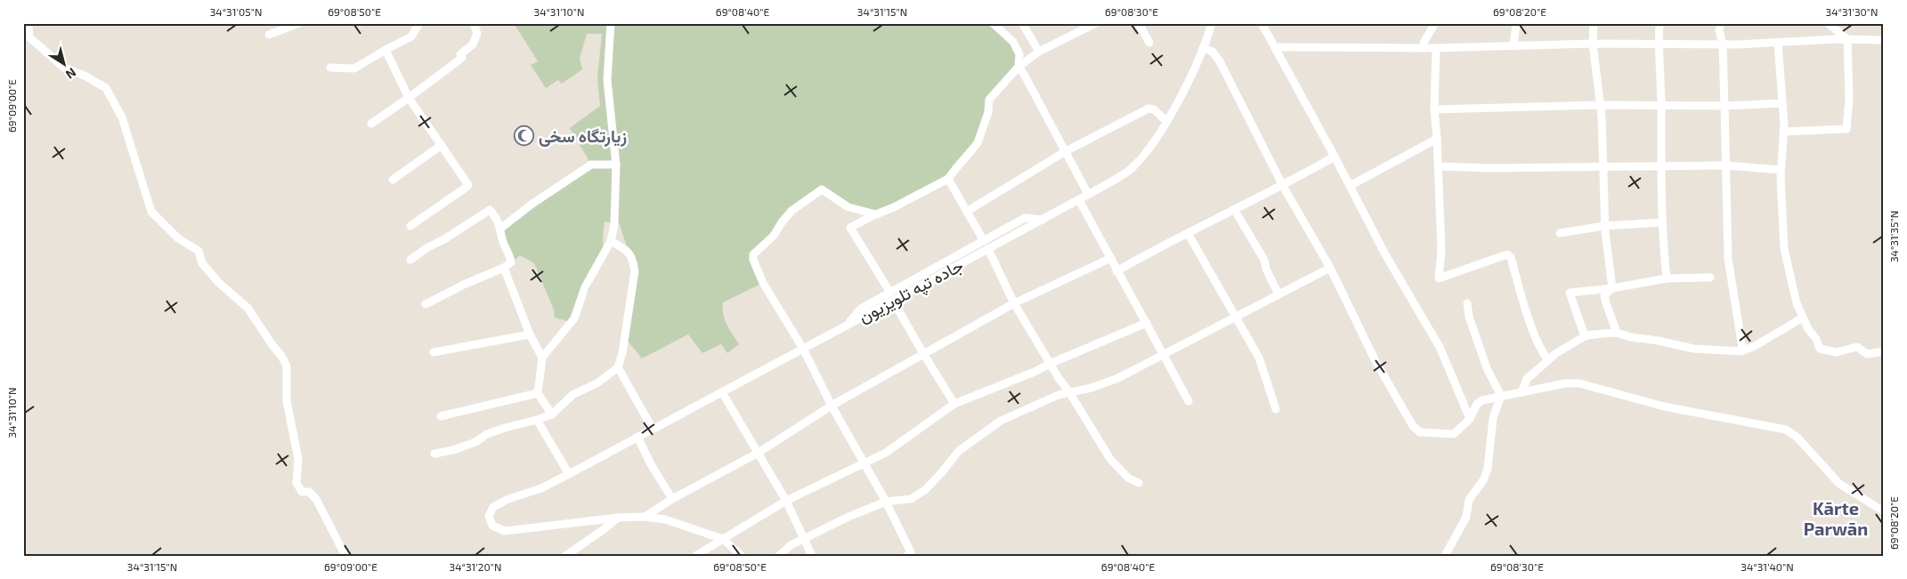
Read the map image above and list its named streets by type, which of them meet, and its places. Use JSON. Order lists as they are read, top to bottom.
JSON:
{
  "streets": {
    "street": ["جاده تپه تلویزیون"]
  },
  "districts": ["Kārte Parwān"],
  "places": {
    "mosque": ["زیارتگاه سخی"]
  },
  "north": "bottom right",
  "coordinates": [
    "34°31'05\"N",
    "69°08'50\"E",
    "34°31'10\"N",
    "69°08'40\"E",
    "34°31'15\"N",
    "69°08'30\"E",
    "69°08'20\"E",
    "34°31'30\"N",
    "69°09'00\"E",
    "34°31'35\"N",
    "34°31'20\"N",
    "34°31'40\"N"
  ]
}
